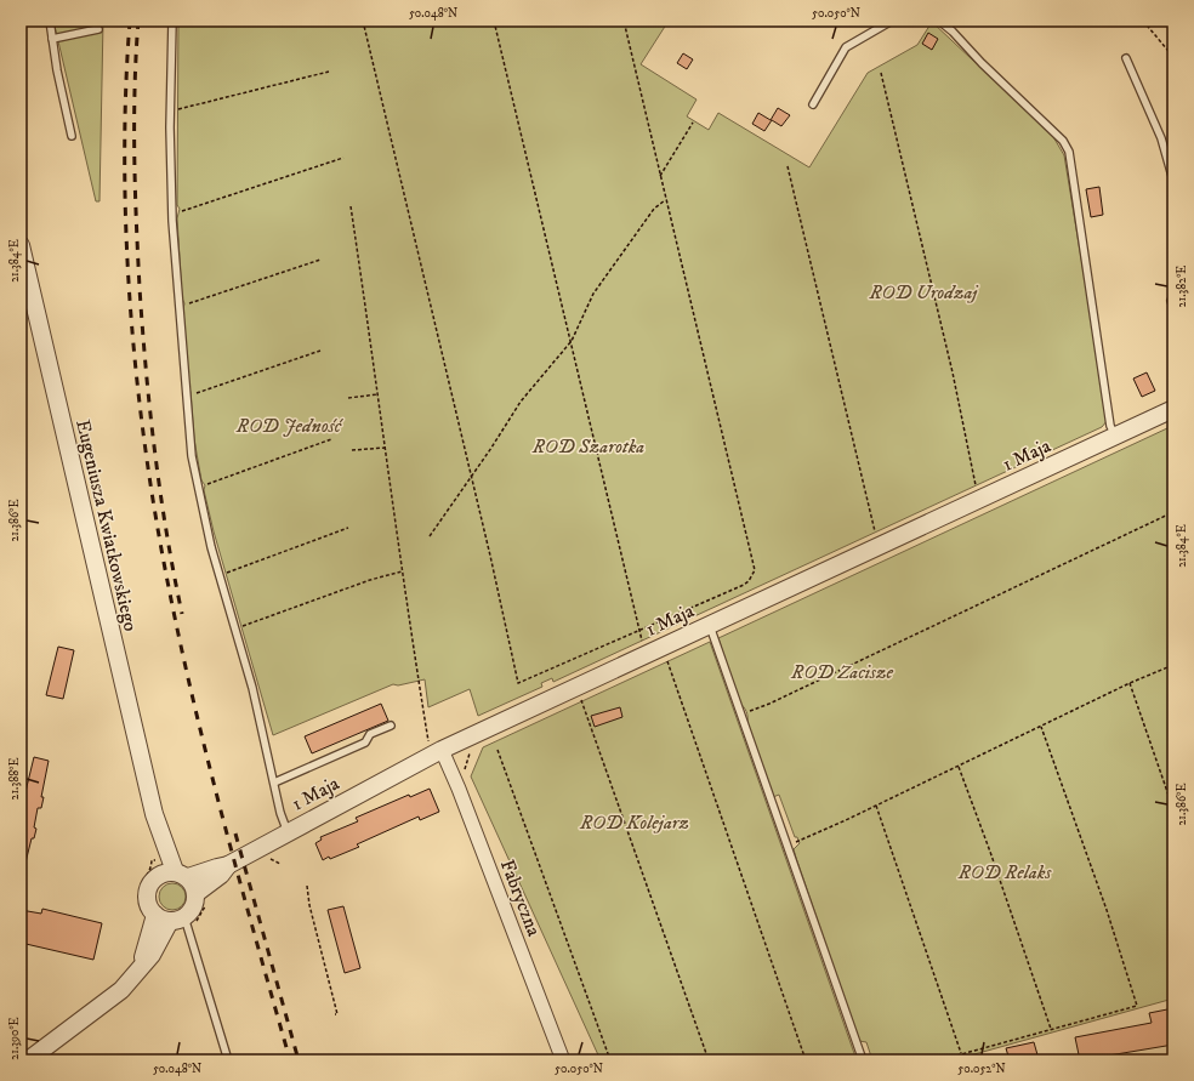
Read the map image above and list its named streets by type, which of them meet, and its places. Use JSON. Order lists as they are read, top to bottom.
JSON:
{
  "streets": {
    "street": ["1 Maja", "Eugeniusza Kwiatkowskiego", "Fabryczna"]
  },
  "crossings": [
    ["1 Maja", "Eugeniusza Kwiatkowskiego"],
    ["1 Maja", "Fabryczna"]
  ],
  "parks": [
    "ROD Urodzaj",
    "ROD Jedność",
    "ROD Szarotka",
    "ROD Zacisze",
    "ROD Kolejarz",
    "ROD Relaks"
  ],
  "coordinates": [
    "50.048°N",
    "50.050°N",
    "21.384°E",
    "21.382°E",
    "21.386°E",
    "21.388°E",
    "21.390°E",
    "50.052°N"
  ]
}
